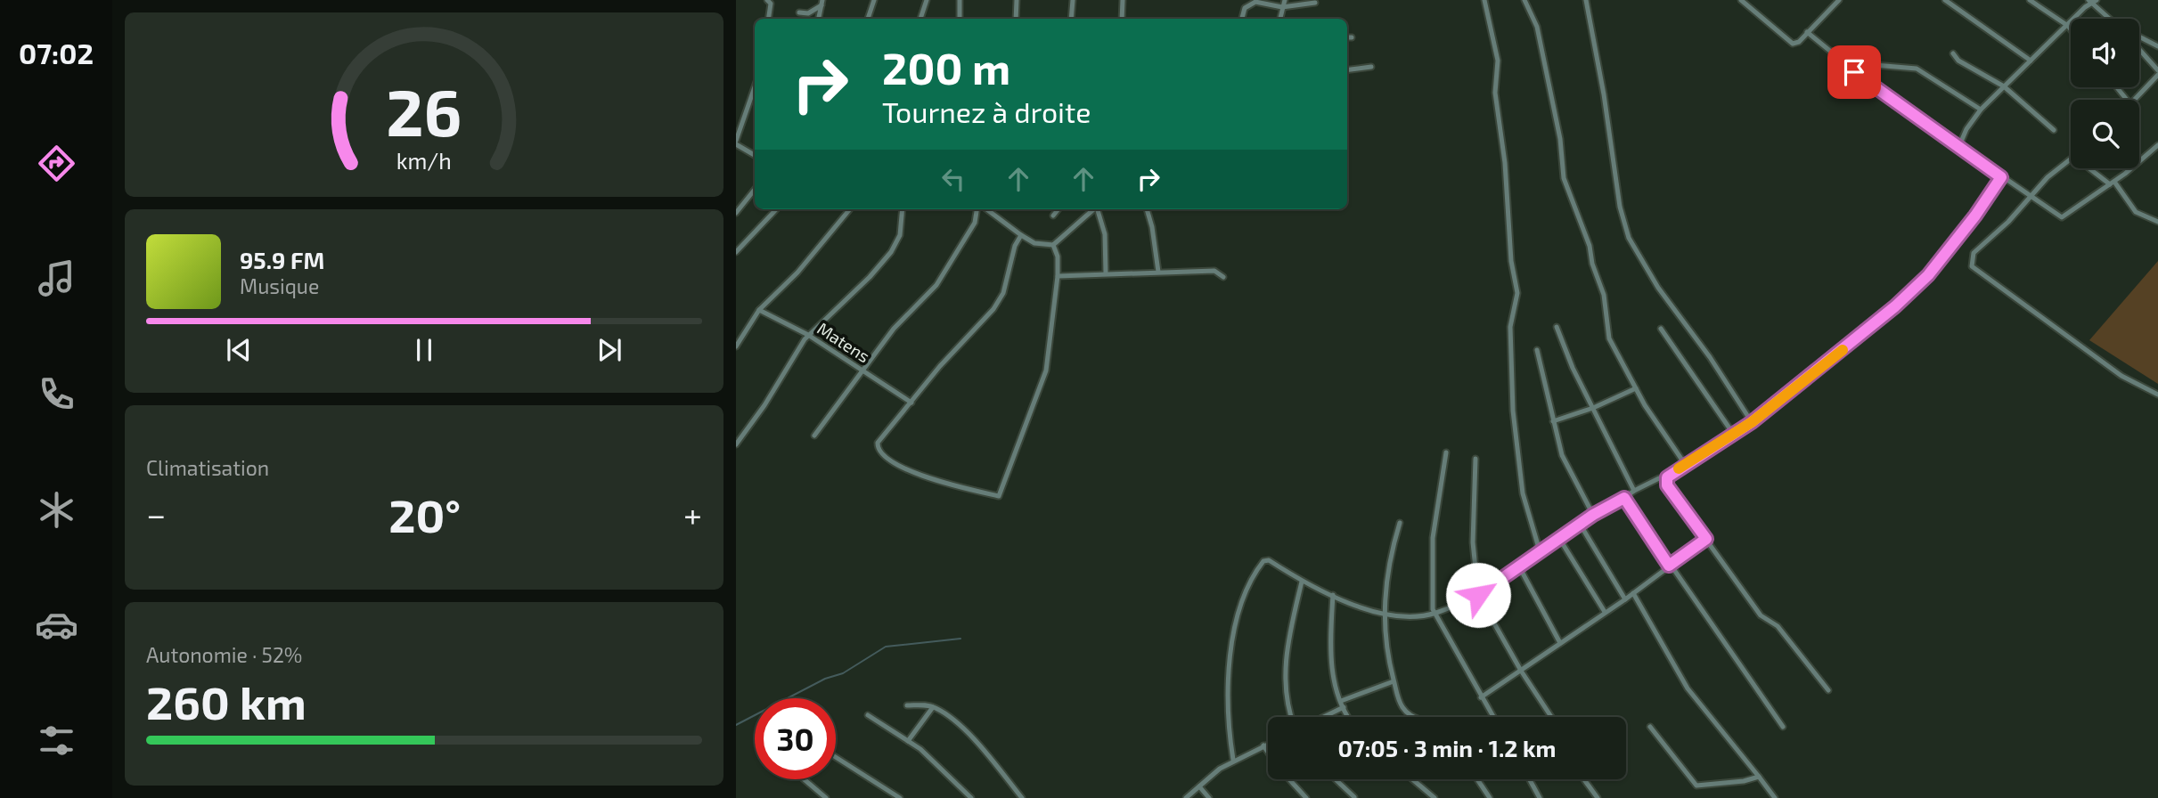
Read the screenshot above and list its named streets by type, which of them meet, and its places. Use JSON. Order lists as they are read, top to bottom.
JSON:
{
  "streets": {
    "street": ["Matens"]
  },
  "page": {
    "tabs": "07:02",
    "turn": ["200 m", "Tournez à droite"],
    "song": ["95.9 FM", "Musique"],
    "tile": [
      "Climatisation",
      ["Autonomie · 52%", "260 km"]
    ],
    "heat": ["−", "20°", "+"],
    "limit": "30",
    "trip": "07:05 · 3 min · 1.2 km",
    "gauge": ["26", "km/h"]
  }
}
